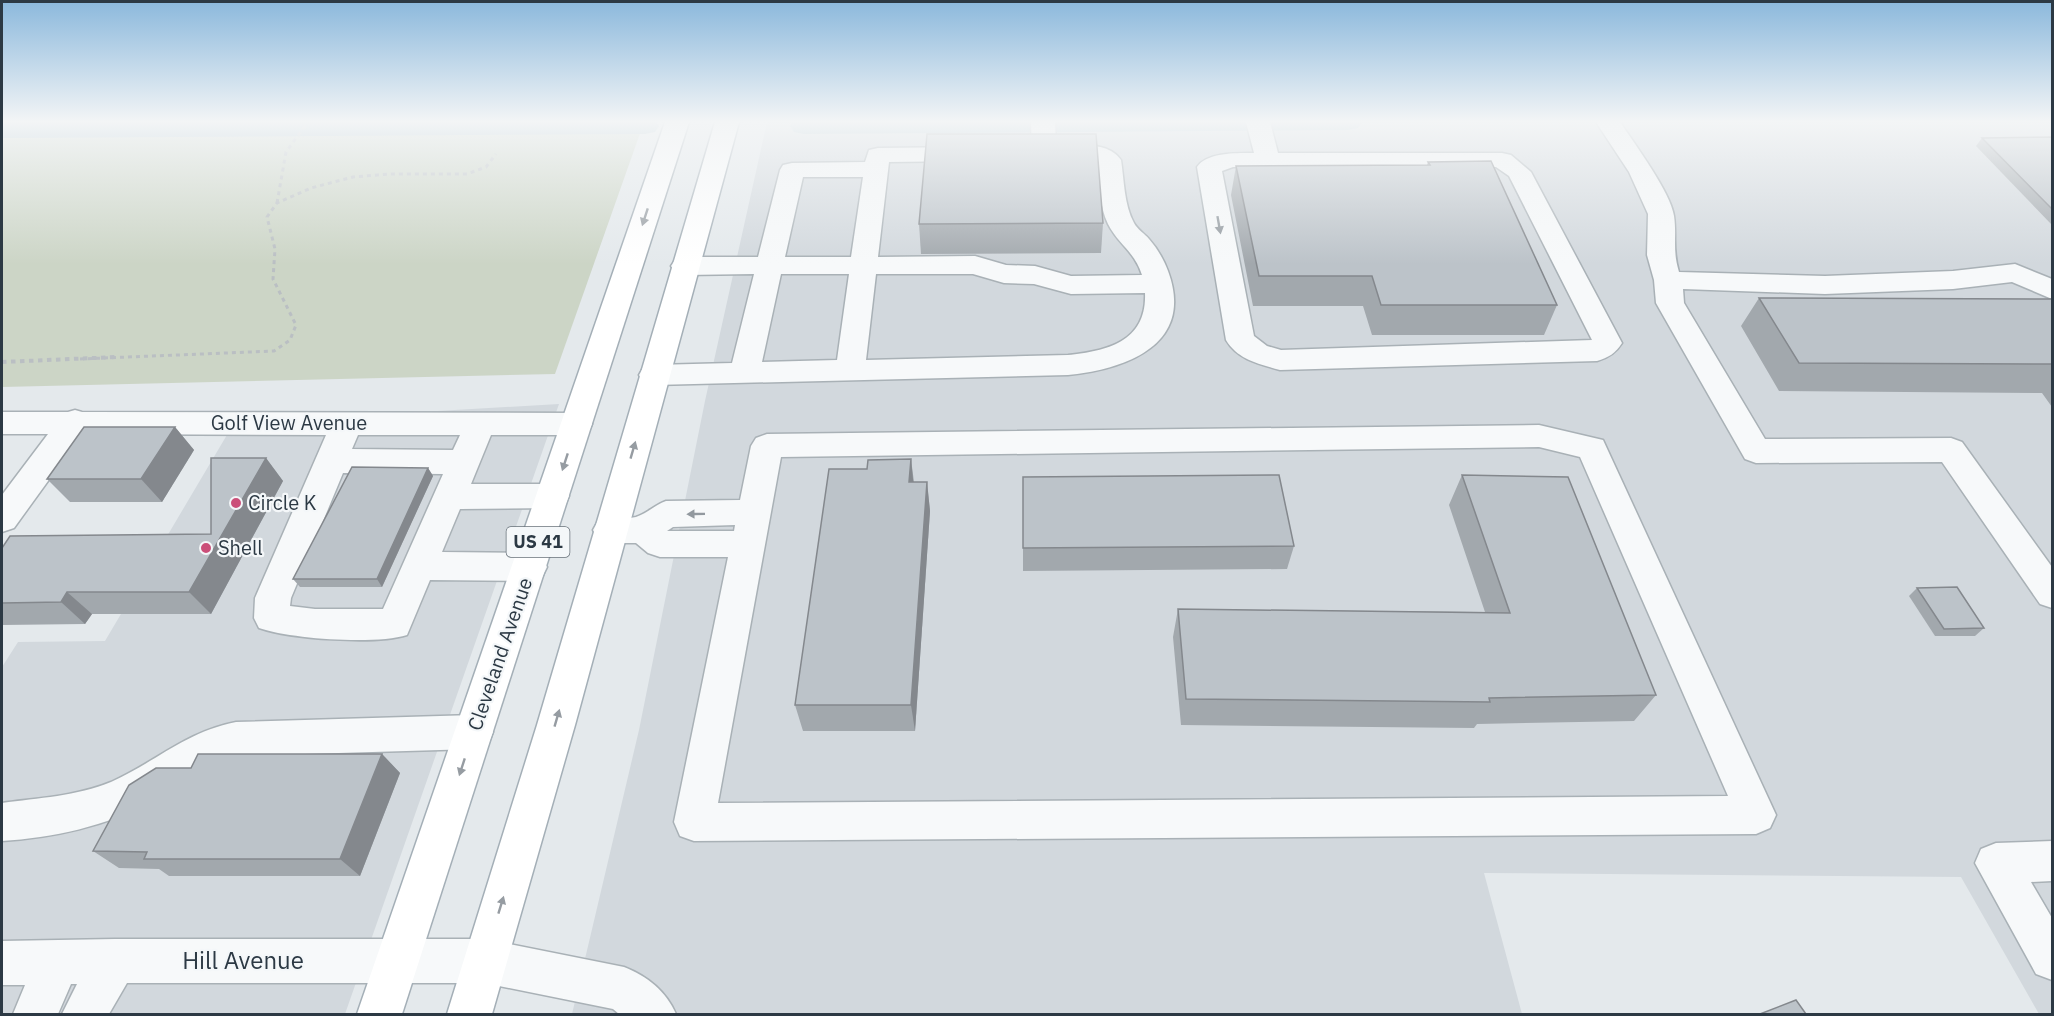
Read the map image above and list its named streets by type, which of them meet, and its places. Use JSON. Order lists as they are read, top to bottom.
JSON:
{
  "streets": {
    "main road": ["US 41", "Cleveland Avenue"],
    "street": ["Golf View Avenue", "Hill Avenue"]
  },
  "crossings": [
    ["Golf View Avenue", "Cleveland Avenue"],
    ["Cleveland Avenue", "Hill Avenue"]
  ],
  "places": ["Circle K", "Shell"]
}
